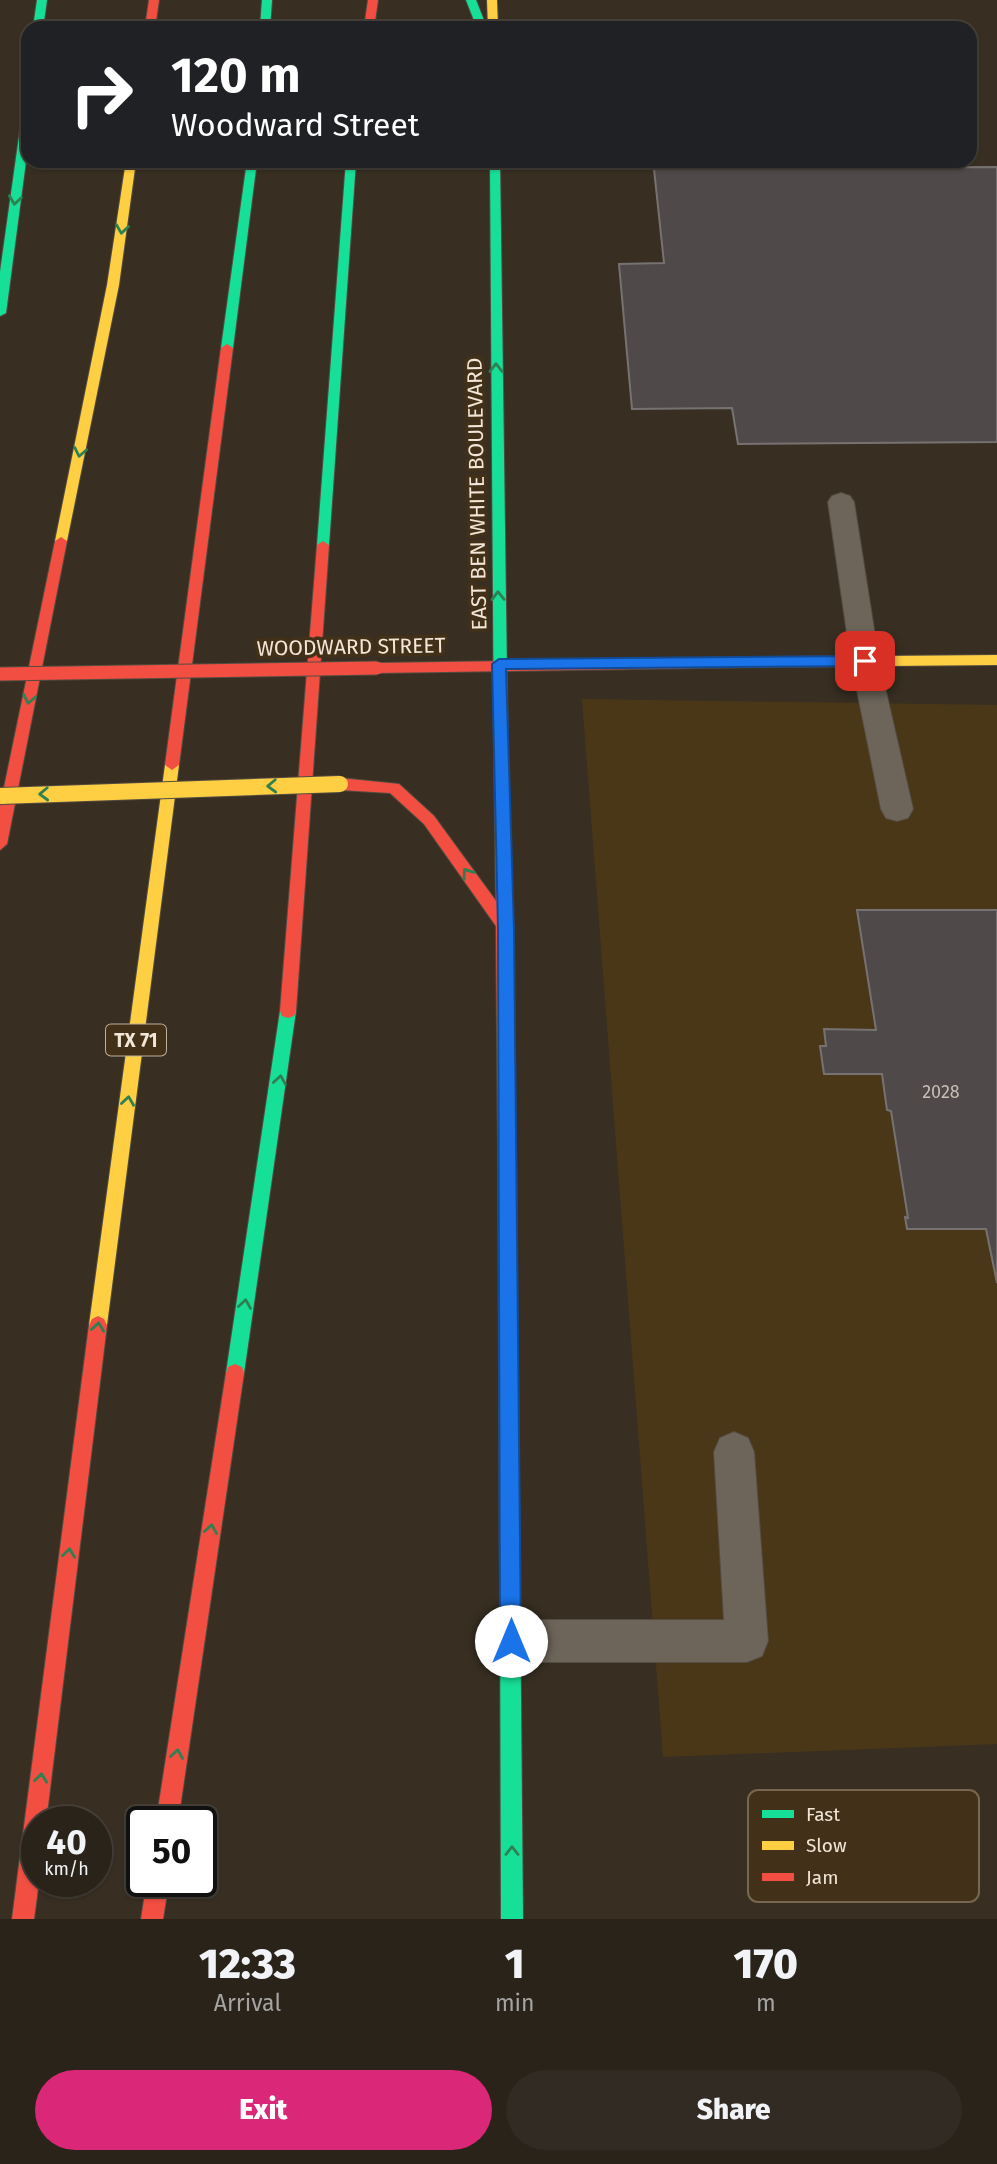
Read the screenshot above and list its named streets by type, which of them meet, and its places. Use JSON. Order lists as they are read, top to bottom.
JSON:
{
  "streets": {
    "main road": ["EAST BEN WHITE BOULEVARD", "WOODWARD STREET", "TX 71"]
  },
  "crossings": [
    ["EAST BEN WHITE BOULEVARD", "WOODWARD STREET"]
  ],
  "one_way": ["EAST BEN WHITE BOULEVARD"],
  "house_numbers": ["2028"],
  "legend": ["Fast", "Slow", "Jam"],
  "page": {
    "turn": ["120 m", "Woodward Street"],
    "speed": "40 km/h",
    "limit": "50",
    "eta": [
      "12:33",
      "Arrival",
      "1",
      "min",
      "170",
      "m"
    ],
    "buttons": ["Exit", "Share"]
  }
}
